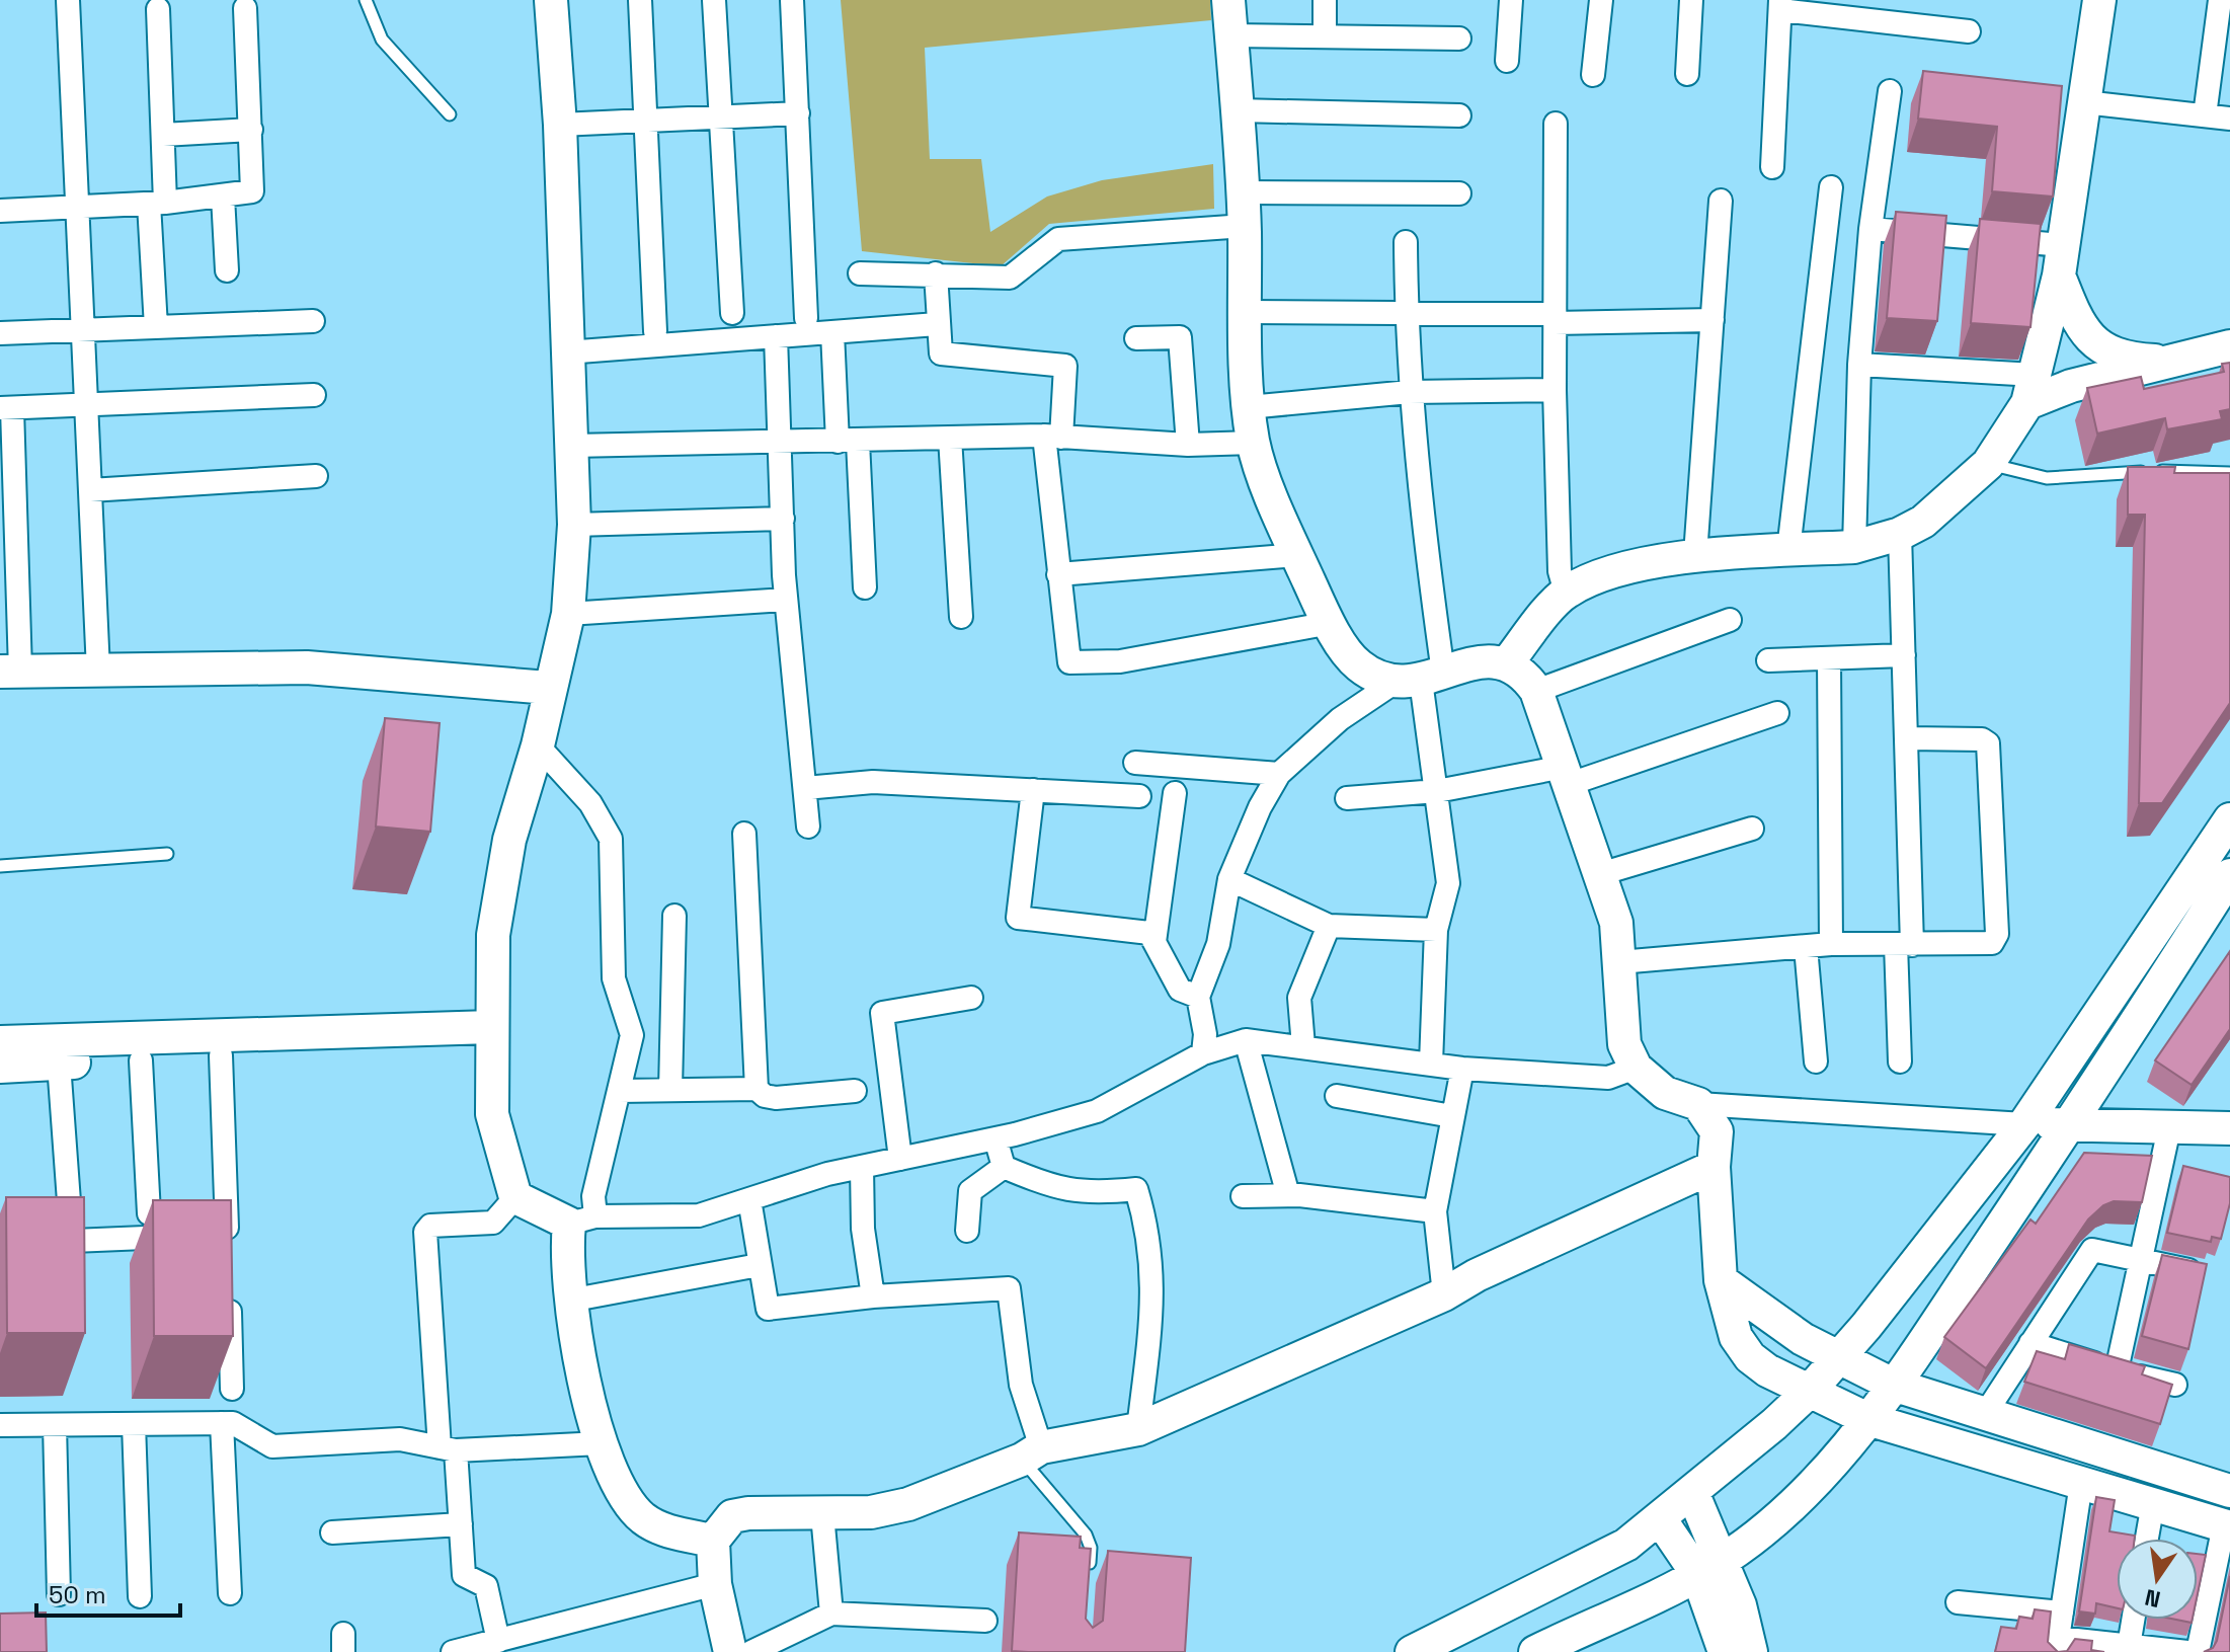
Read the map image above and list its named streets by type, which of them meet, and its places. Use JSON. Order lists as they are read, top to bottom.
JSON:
{
  "scale_bar": "50 m",
  "north": "bottom"
}
